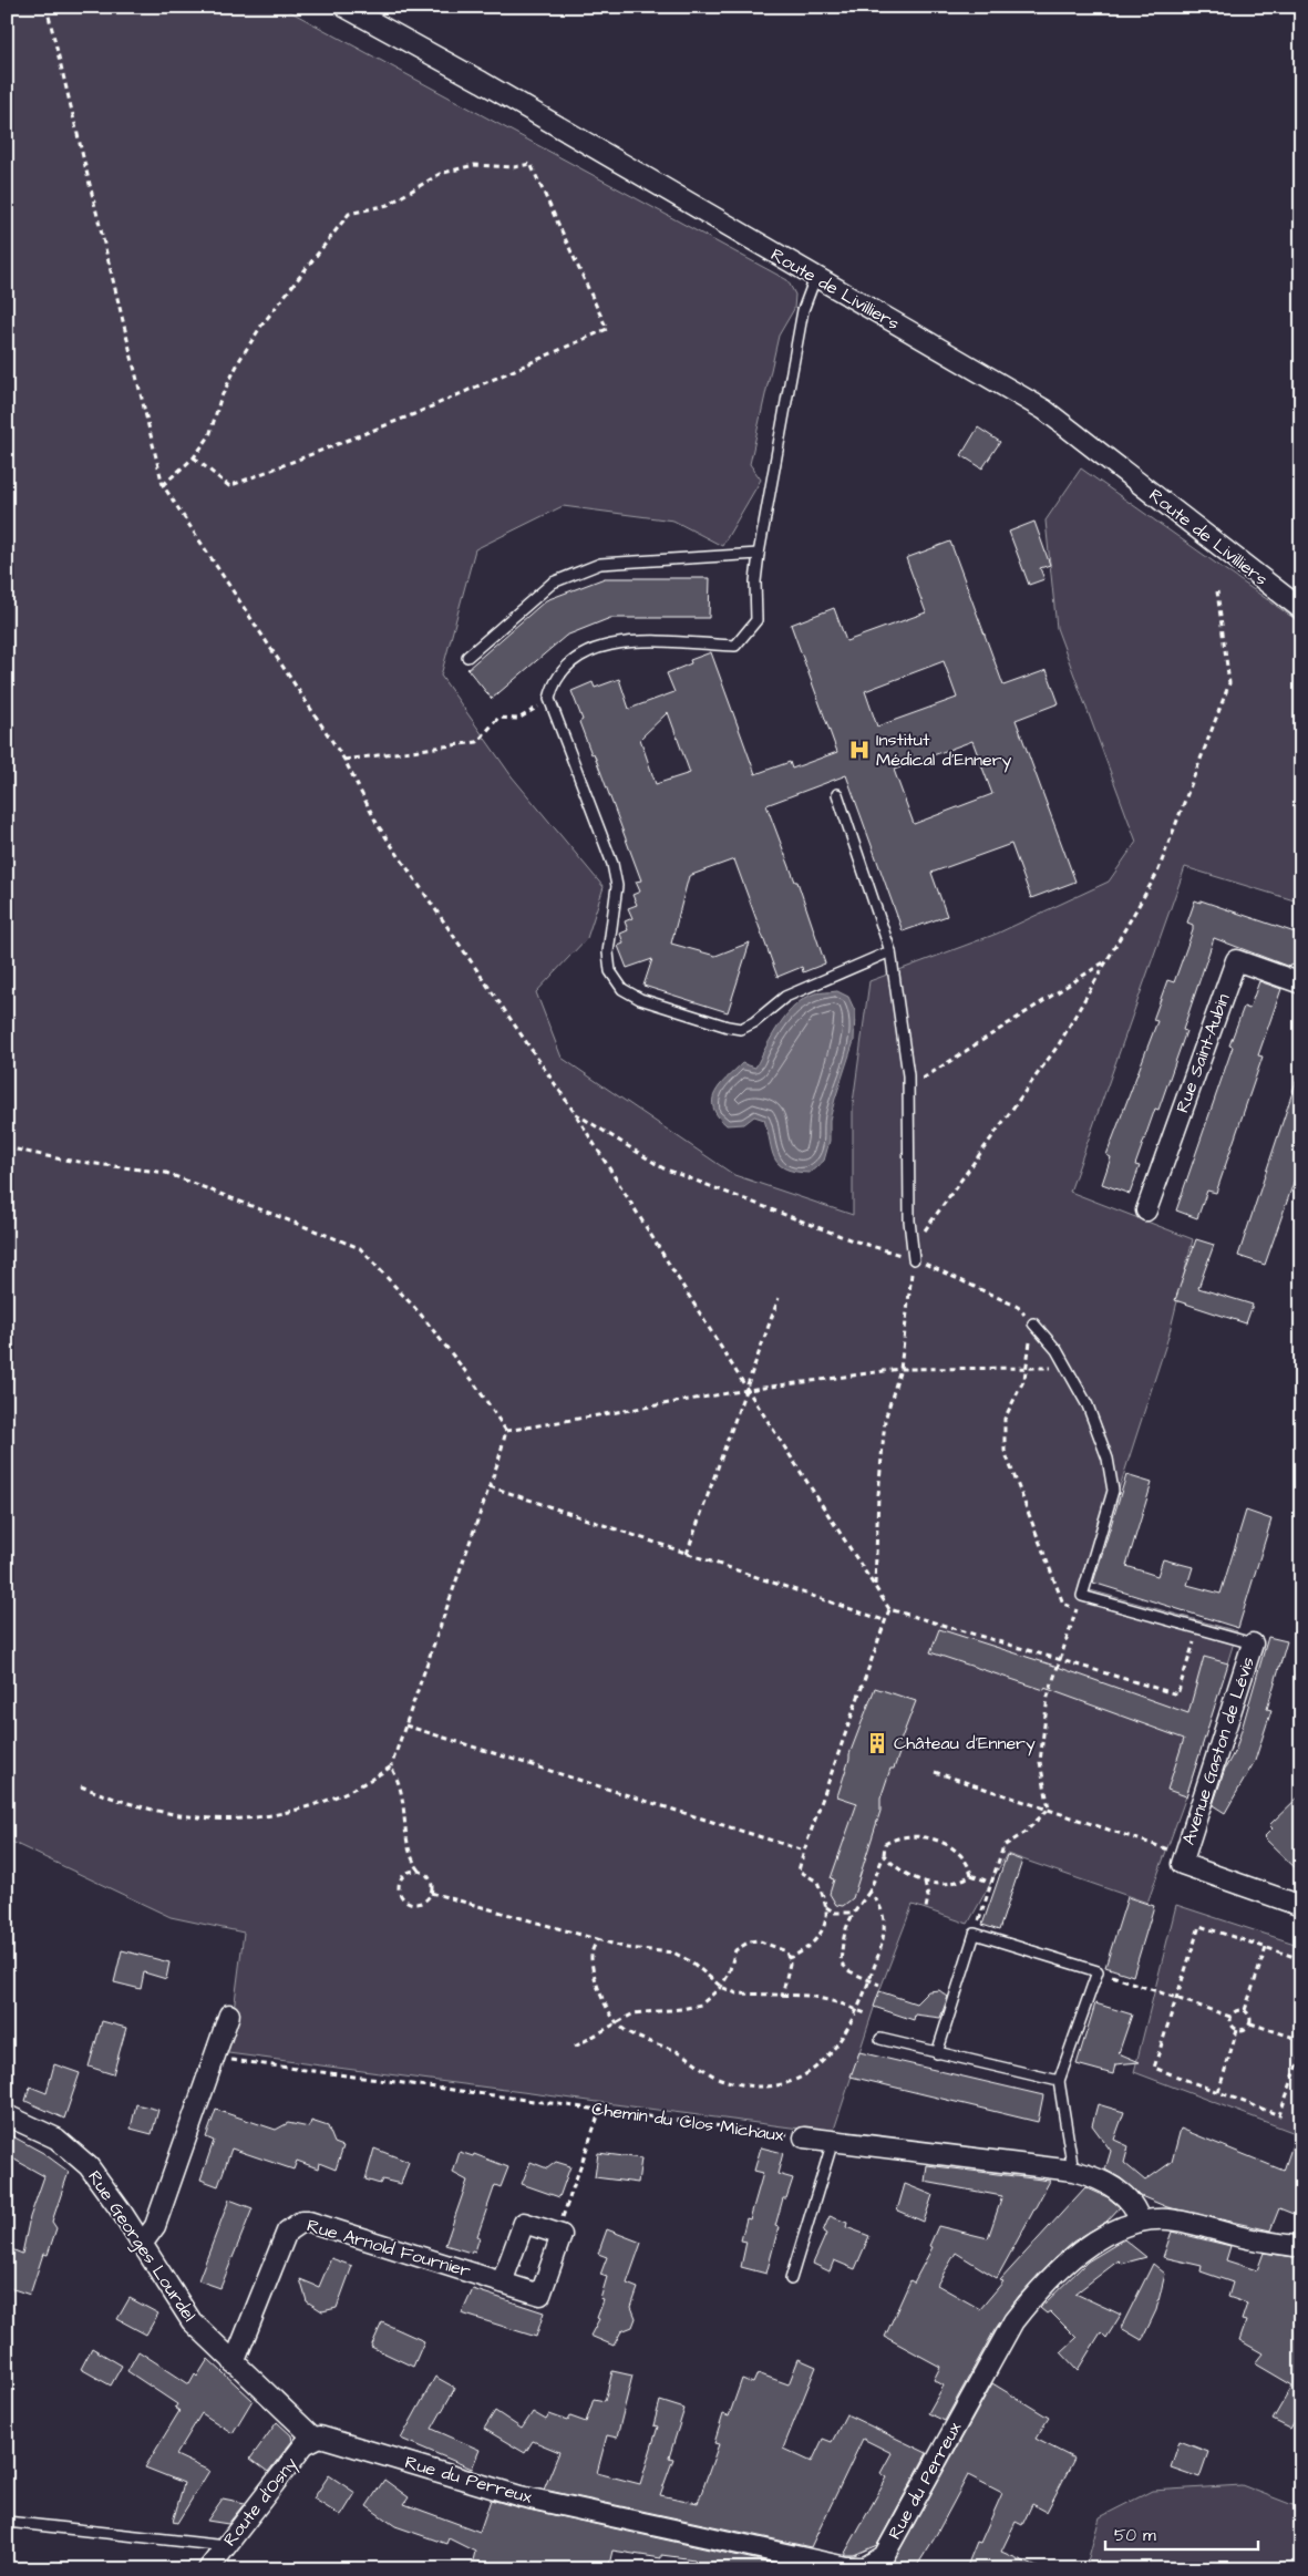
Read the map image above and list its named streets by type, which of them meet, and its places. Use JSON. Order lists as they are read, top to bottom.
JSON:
{
  "streets": {
    "street": [
      "Route de Livilliers",
      "Rue Saint-Aubin",
      "Avenue Gaston de Lévis",
      "Chemin du Clos Michaux",
      "Rue Georges Lourdel",
      "Rue Arnold Fournier",
      "Rue du Perreux",
      "Route d'Osny"
    ]
  },
  "crossings": [
    ["Chemin du Clos Michaux", "Rue du Perreux"],
    ["Rue Georges Lourdel", "Rue Arnold Fournier"],
    ["Rue Georges Lourdel", "Rue du Perreux"],
    ["Rue Georges Lourdel", "Route d'Osny"],
    ["Rue du Perreux", "Route d'Osny"]
  ],
  "places": {
    "hospital": ["Institut Médical d'Ennery"],
    "building": ["Château d'Ennery"]
  },
  "scale_bar": "50 m"
}
